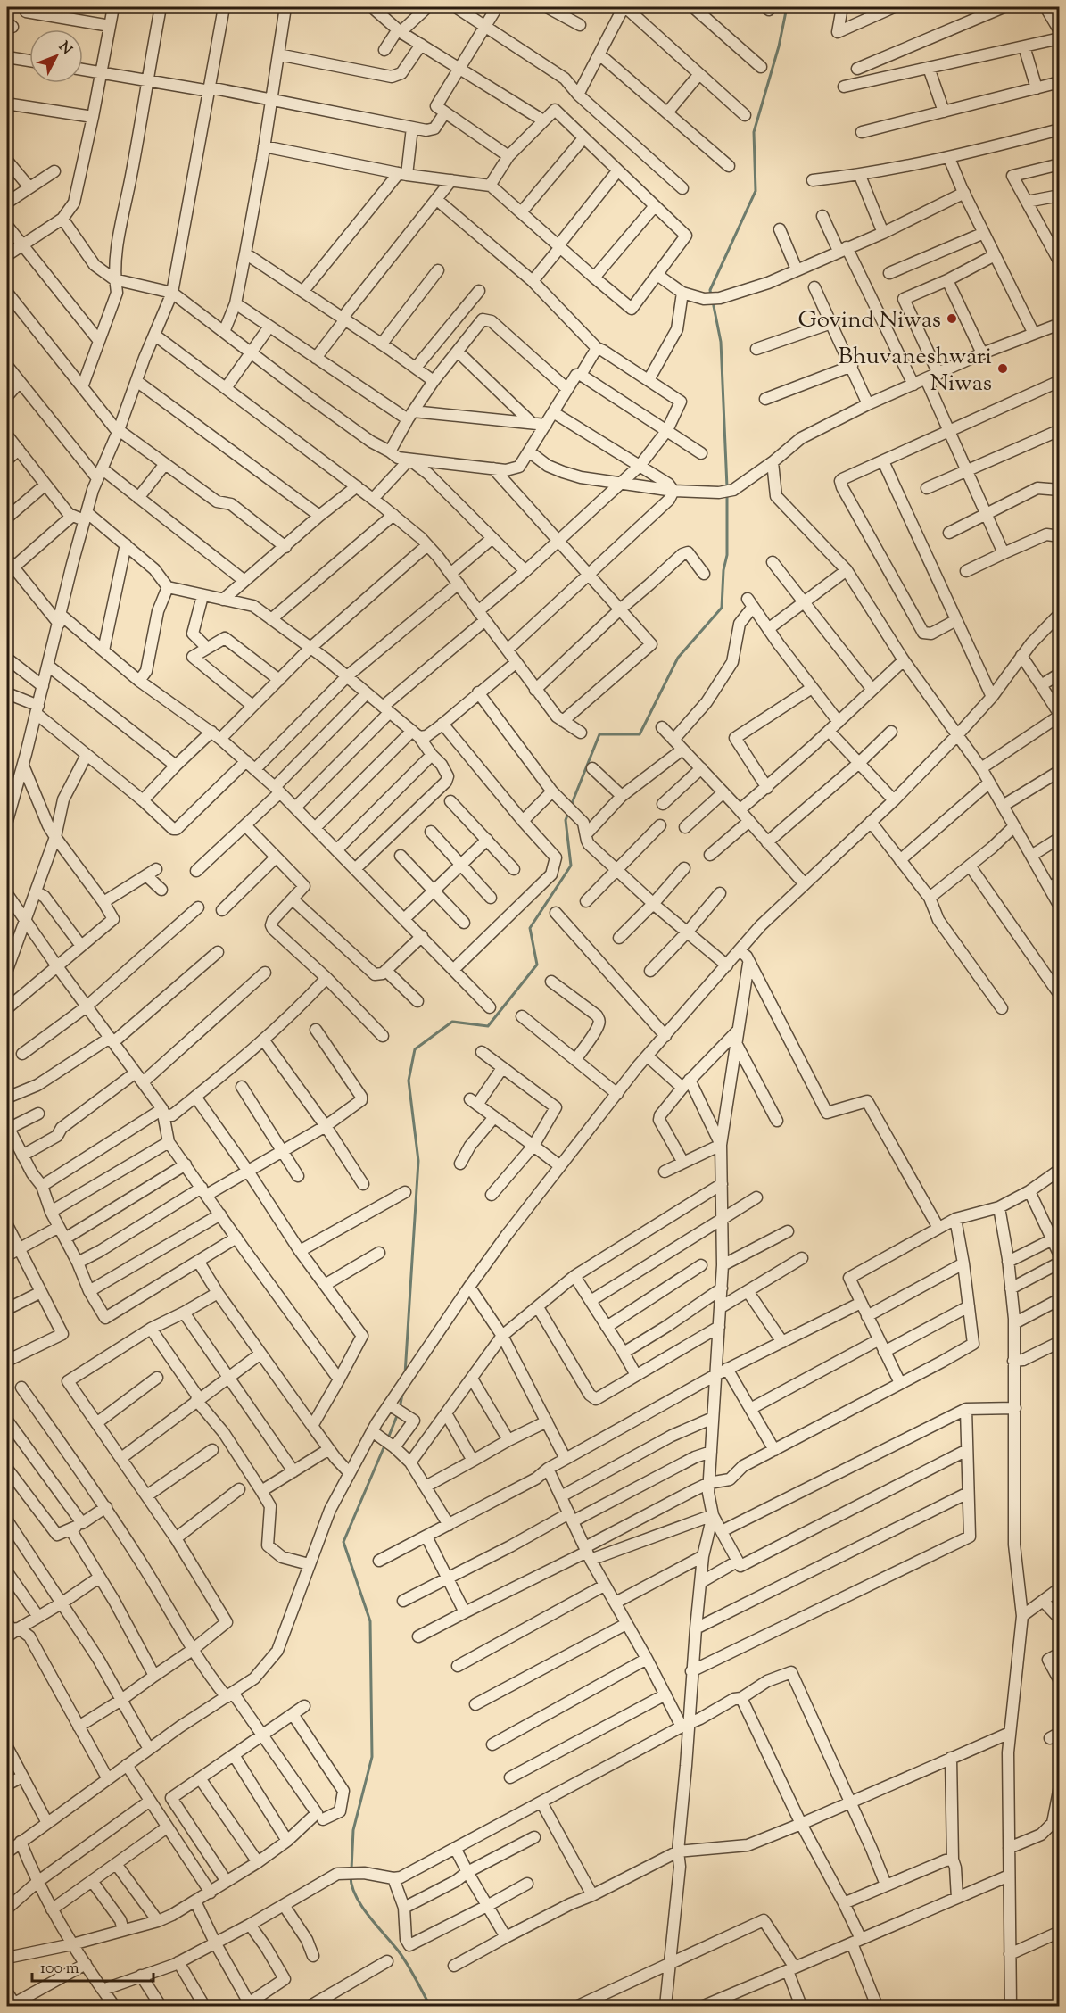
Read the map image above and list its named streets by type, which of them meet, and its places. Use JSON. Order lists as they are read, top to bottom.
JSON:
{
  "places": ["Govind Niwas", "Bhuvaneshwari Niwas"],
  "scale_bar": "100 m",
  "north": "top right"
}
